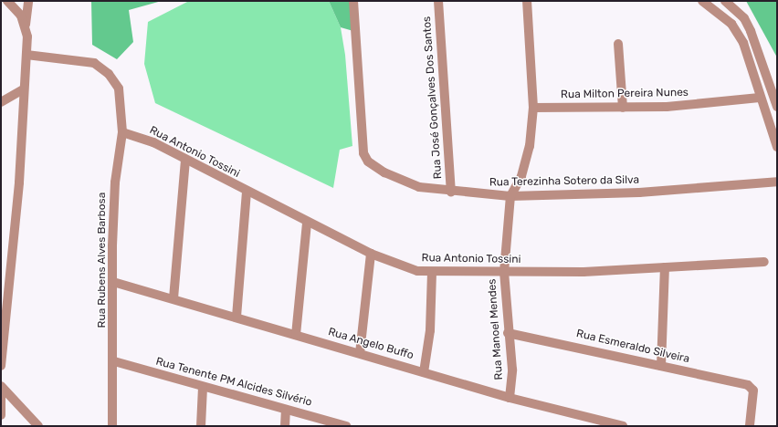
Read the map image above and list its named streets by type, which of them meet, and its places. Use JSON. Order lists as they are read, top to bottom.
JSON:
{
  "streets": {
    "street": [
      "Rua Milton Pereira Nunes",
      "Rua José Gonçalves Dos Santos",
      "Rua Antonio Tossini",
      "Rua Terezinha Sotero da Silva",
      "Rua Rubens Alves Barbosa",
      "Rua Manoel Mendes",
      "Rua Angelo Buffo",
      "Rua Esmeraldo Silveira",
      "Rua Tenente PM Alcides Silvério"
    ]
  },
  "crossings": [
    ["Rua Milton Pereira Nunes", "Rua Manoel Mendes"],
    ["Rua José Gonçalves Dos Santos", "Rua Terezinha Sotero da Silva"],
    ["Rua Antonio Tossini", "Rua Rubens Alves Barbosa"],
    ["Rua Antonio Tossini", "Rua Manoel Mendes"],
    ["Rua Terezinha Sotero da Silva", "Rua Manoel Mendes"],
    ["Rua Rubens Alves Barbosa", "Rua Angelo Buffo"],
    ["Rua Rubens Alves Barbosa", "Rua Tenente PM Alcides Silvério"],
    ["Rua Manoel Mendes", "Rua Angelo Buffo"],
    ["Rua Manoel Mendes", "Rua Esmeraldo Silveira"]
  ]
}
